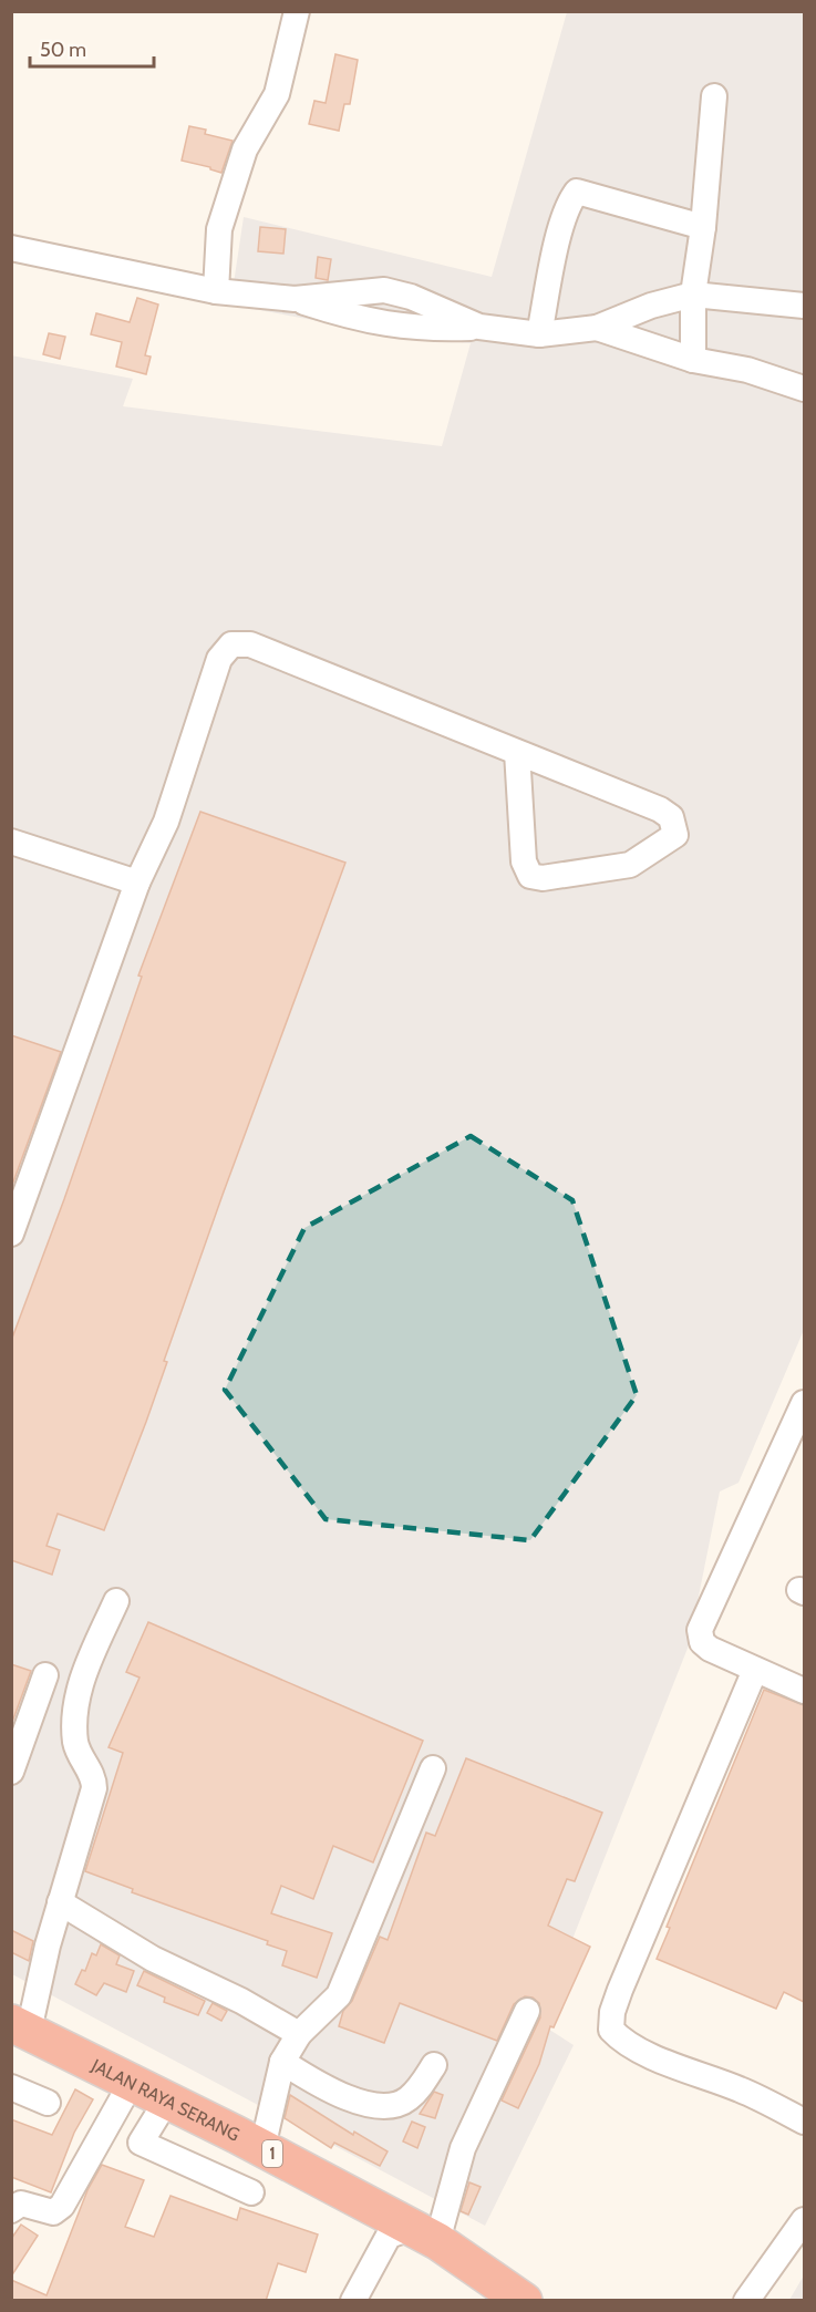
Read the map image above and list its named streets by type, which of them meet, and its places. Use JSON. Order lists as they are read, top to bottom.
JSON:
{
  "streets": {
    "highway": ["JALAN RAYA SERANG", "1"]
  },
  "scale_bar": "50 m"
}
